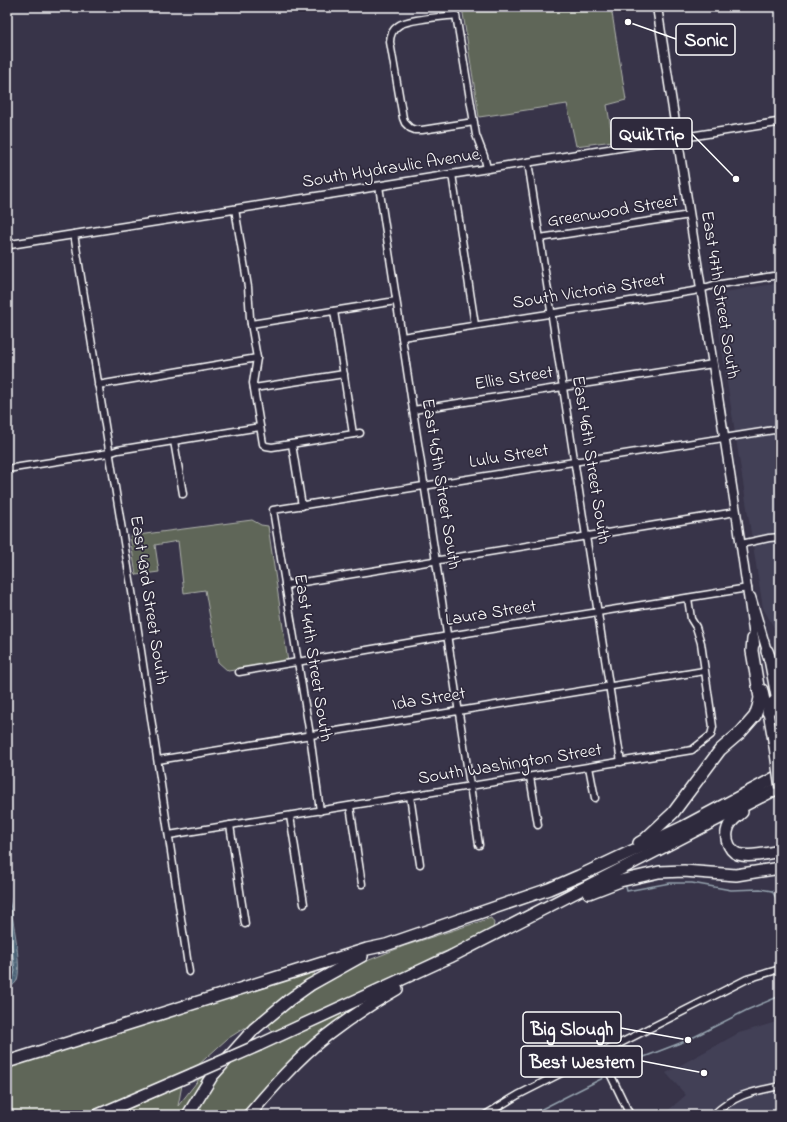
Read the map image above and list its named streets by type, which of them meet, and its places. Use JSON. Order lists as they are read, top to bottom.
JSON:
{
  "streets": {
    "main road": ["East 47th Street South"],
    "street": [
      "South Hydraulic Avenue",
      "Greenwood Street",
      "South Victoria Street",
      "Ellis Street",
      "Lulu Street",
      "East 46th Street South",
      "East 45th Street South",
      "East 43rd Street South",
      "Laura Street",
      "East 44th Street South",
      "Ida Street",
      "South Washington Street"
    ]
  },
  "crossings": [
    ["South Hydraulic Avenue", "East 47th Street South"],
    ["South Hydraulic Avenue", "East 46th Street South"],
    ["South Hydraulic Avenue", "East 45th Street South"],
    ["South Hydraulic Avenue", "East 43rd Street South"],
    ["Greenwood Street", "East 47th Street South"],
    ["Greenwood Street", "East 46th Street South"],
    ["South Victoria Street", "East 47th Street South"],
    ["South Victoria Street", "East 46th Street South"],
    ["South Victoria Street", "East 45th Street South"],
    ["East 47th Street South", "Ellis Street"],
    ["East 47th Street South", "Lulu Street"],
    ["East 47th Street South", "Laura Street"],
    ["Ellis Street", "East 46th Street South"],
    ["Ellis Street", "East 45th Street South"],
    ["Lulu Street", "East 46th Street South"],
    ["Lulu Street", "East 45th Street South"],
    ["Lulu Street", "East 44th Street South"],
    ["East 46th Street South", "Laura Street"],
    ["East 46th Street South", "Ida Street"],
    ["East 46th Street South", "South Washington Street"],
    ["East 45th Street South", "Laura Street"],
    ["East 45th Street South", "Ida Street"],
    ["East 45th Street South", "South Washington Street"],
    ["East 43rd Street South", "Ida Street"],
    ["East 43rd Street South", "South Washington Street"],
    ["Laura Street", "East 44th Street South"],
    ["Laura Street", "South Washington Street"],
    ["East 44th Street South", "Ida Street"],
    ["East 44th Street South", "South Washington Street"],
    ["Ida Street", "South Washington Street"]
  ],
  "places": [
    "Sonic",
    "QuikTrip",
    "Big Slough",
    "Best Western"
  ]
}
